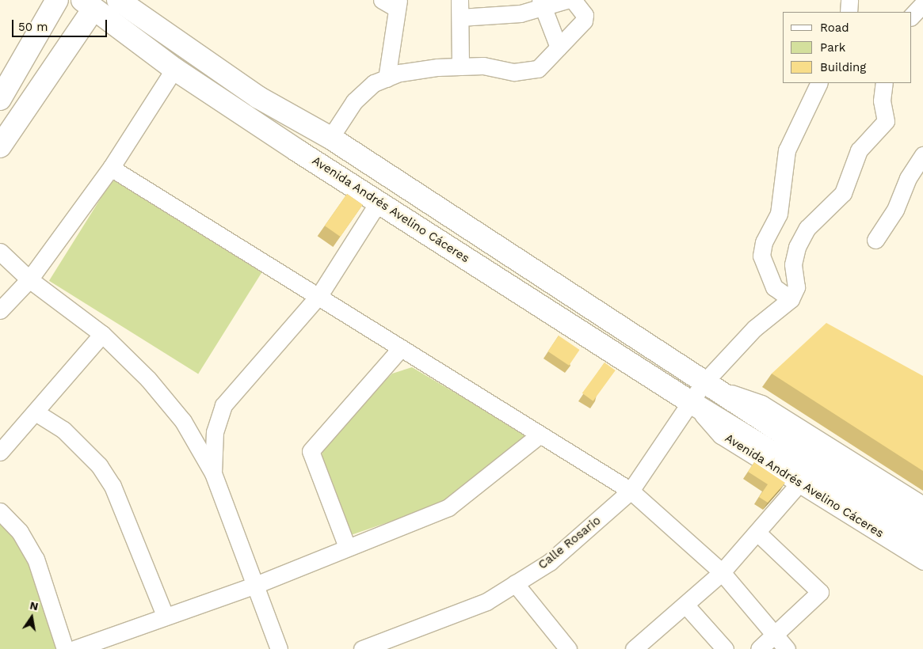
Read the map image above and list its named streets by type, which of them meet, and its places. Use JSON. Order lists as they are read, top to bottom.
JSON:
{
  "streets": {
    "main road": ["Avenida Andrés Avelino Cáceres"],
    "street": ["Calle Rosario"]
  },
  "crossings": [
    ["Avenida Andrés Avelino Cáceres", "Calle Rosario"]
  ],
  "legend": ["Road", "Park", "Building"],
  "scale_bar": "50 m",
  "north": "top"
}
